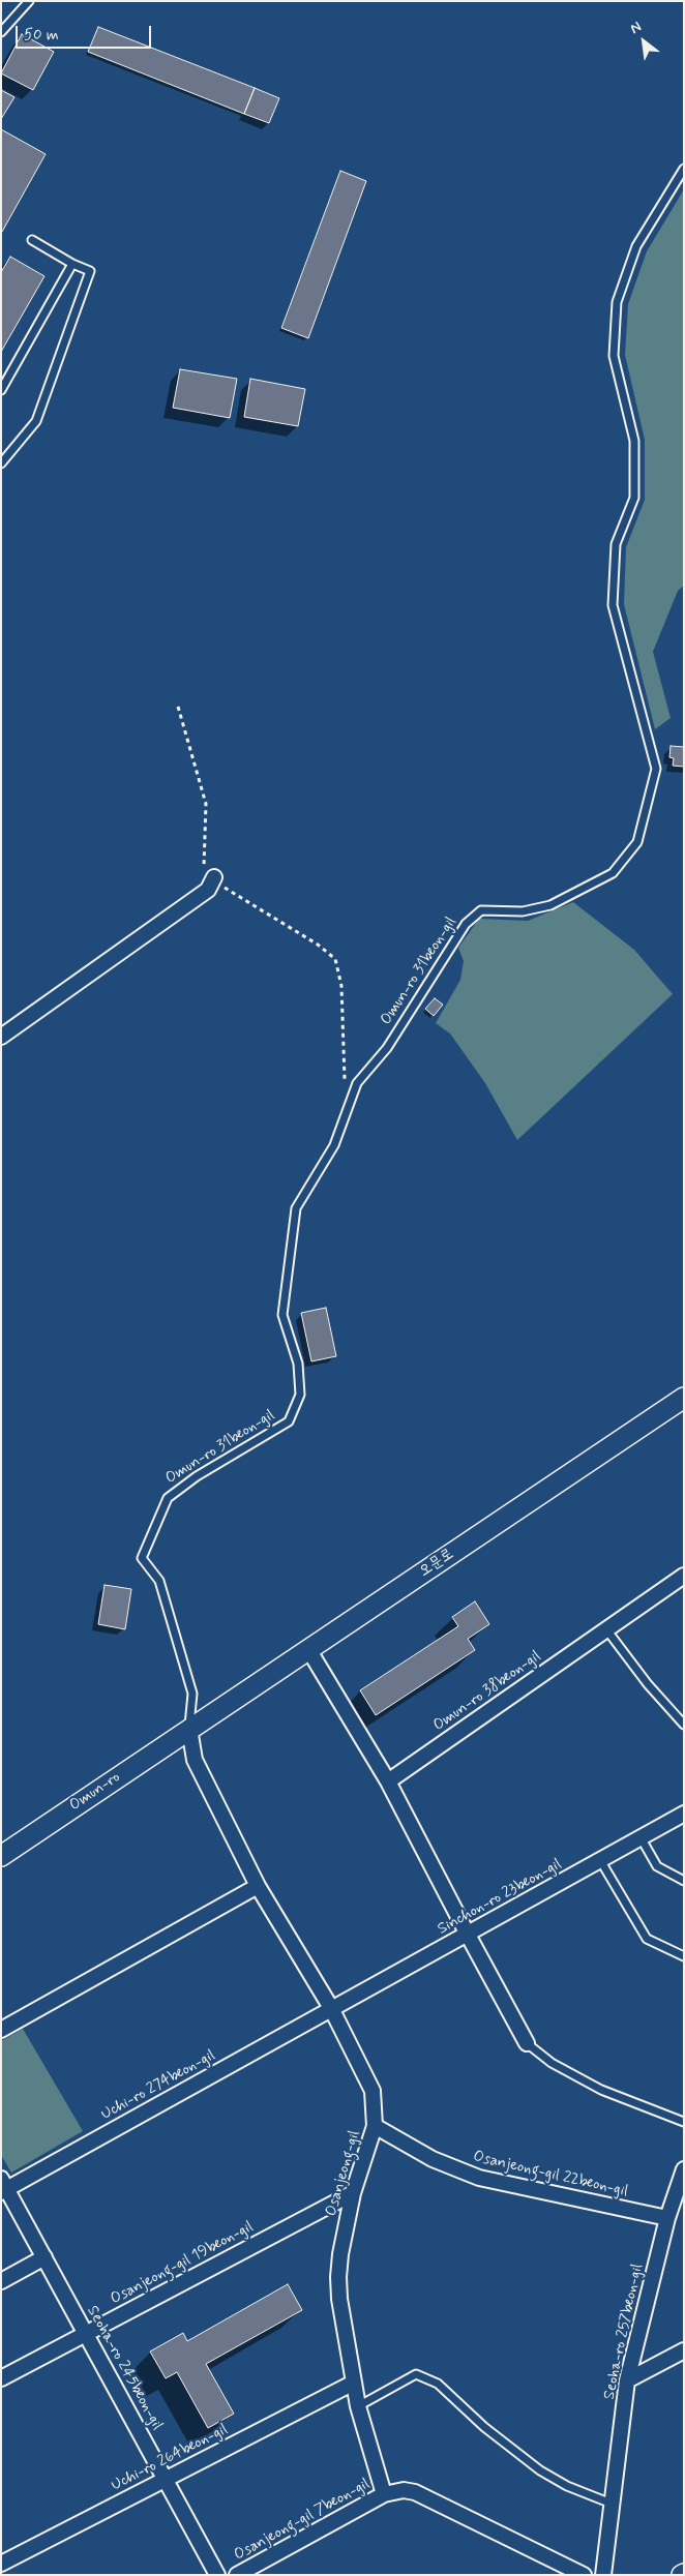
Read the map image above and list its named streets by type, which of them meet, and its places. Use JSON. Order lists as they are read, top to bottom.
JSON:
{
  "streets": {
    "street": [
      "오문로",
      "Omun-ro 38beon-gil",
      "Omun-ro",
      "Sinchon-ro 23beon-gil",
      "Uchi-ro 274beon-gil",
      "Osanjeong-gil",
      "Osanjeong-gil 22beon-gil",
      "Osanjeong-gil 19beon-gil",
      "Seoha-ro 257beon-gil",
      "Seoha-ro 245beon-gil",
      "Uchi-ro 264beon-gil",
      "Osanjeong-gil 7beon-gil"
    ],
    "lane": ["Omun-ro 31beon-gil"]
  },
  "crossings": [
    ["Omun-ro 31beon-gil", "오문로"],
    ["Omun-ro 31beon-gil", "Omun-ro"],
    ["Omun-ro 31beon-gil", "Osanjeong-gil"],
    ["오문로", "Omun-ro"],
    ["오문로", "Osanjeong-gil"],
    ["Omun-ro", "Osanjeong-gil"],
    ["Sinchon-ro 23beon-gil", "Uchi-ro 274beon-gil"],
    ["Sinchon-ro 23beon-gil", "Osanjeong-gil"],
    ["Uchi-ro 274beon-gil", "Osanjeong-gil"],
    ["Uchi-ro 274beon-gil", "Seoha-ro 245beon-gil"],
    ["Osanjeong-gil", "Osanjeong-gil 22beon-gil"],
    ["Osanjeong-gil", "Osanjeong-gil 19beon-gil"],
    ["Osanjeong-gil", "Uchi-ro 264beon-gil"],
    ["Osanjeong-gil", "Osanjeong-gil 7beon-gil"],
    ["Osanjeong-gil 22beon-gil", "Seoha-ro 257beon-gil"],
    ["Osanjeong-gil 19beon-gil", "Seoha-ro 245beon-gil"],
    ["Seoha-ro 245beon-gil", "Uchi-ro 264beon-gil"]
  ],
  "scale_bar": "50 m",
  "north": "top left"
}
